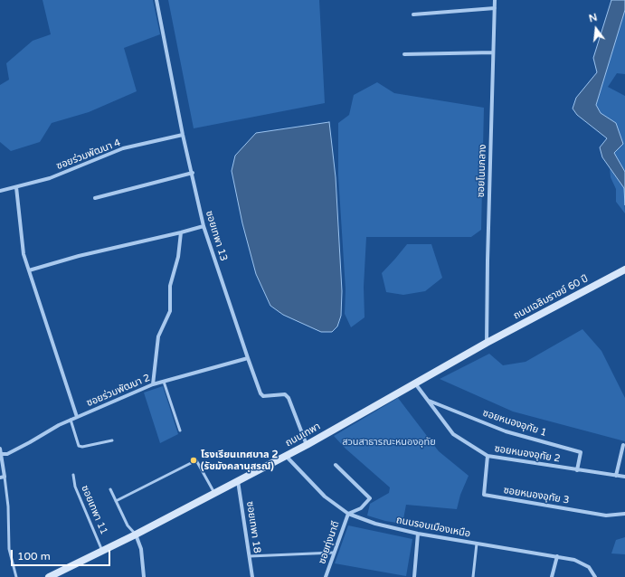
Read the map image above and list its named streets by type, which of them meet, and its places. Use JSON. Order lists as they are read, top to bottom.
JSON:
{
  "streets": {
    "street": [
      "ซอยร่วมพัฒนา 4",
      "ซอยโนนกลาง",
      "ซอยเทพา 13",
      "ถนนเฉลิมราชย์ 60 ปี",
      "ซอยร่วมพัฒนา 2",
      "ซอยหนองอุทัย 1",
      "ถนนเทพา",
      "ซอยหนองอุทัย 2",
      "ซอยหนองอุทัย 3",
      "ซอยเทพา 18",
      "ถนนรอบเมืองเหนือ",
      "ซอยทุ่งนาดี"
    ],
    "lane": ["ซอยเทพา 11"]
  },
  "crossings": [
    ["ซอยร่วมพัฒนา 4", "ซอยเทพา 13"],
    ["ซอยโนนกลาง", "ถนนเฉลิมราชย์ 60 ปี"],
    ["ซอยโนนกลาง", "ถนนเทพา"],
    ["ซอยเทพา 13", "ซอยร่วมพัฒนา 2"],
    ["ซอยเทพา 13", "ถนนเทพา"],
    ["ถนนเฉลิมราชย์ 60 ปี", "ถนนเทพา"],
    ["ซอยหนองอุทัย 1", "ซอยหนองอุทัย 2"],
    ["ถนนเทพา", "ซอยหนองอุทัย 2"],
    ["ถนนเทพา", "ซอยเทพา 11"],
    ["ถนนเทพา", "ซอยเทพา 18"],
    ["ถนนเทพา", "ถนนรอบเมืองเหนือ"],
    ["ซอยหนองอุทัย 2", "ซอยหนองอุทัย 3"],
    ["ถนนรอบเมืองเหนือ", "ซอยทุ่งนาดี"]
  ],
  "parks": ["สวนสาธารณะหนองอุทัย"],
  "places": ["โรงเรียนเทศบาล 2 (รัชมังคลานุสรณ์)"],
  "scale_bar": "100 m",
  "north": "top"
}
